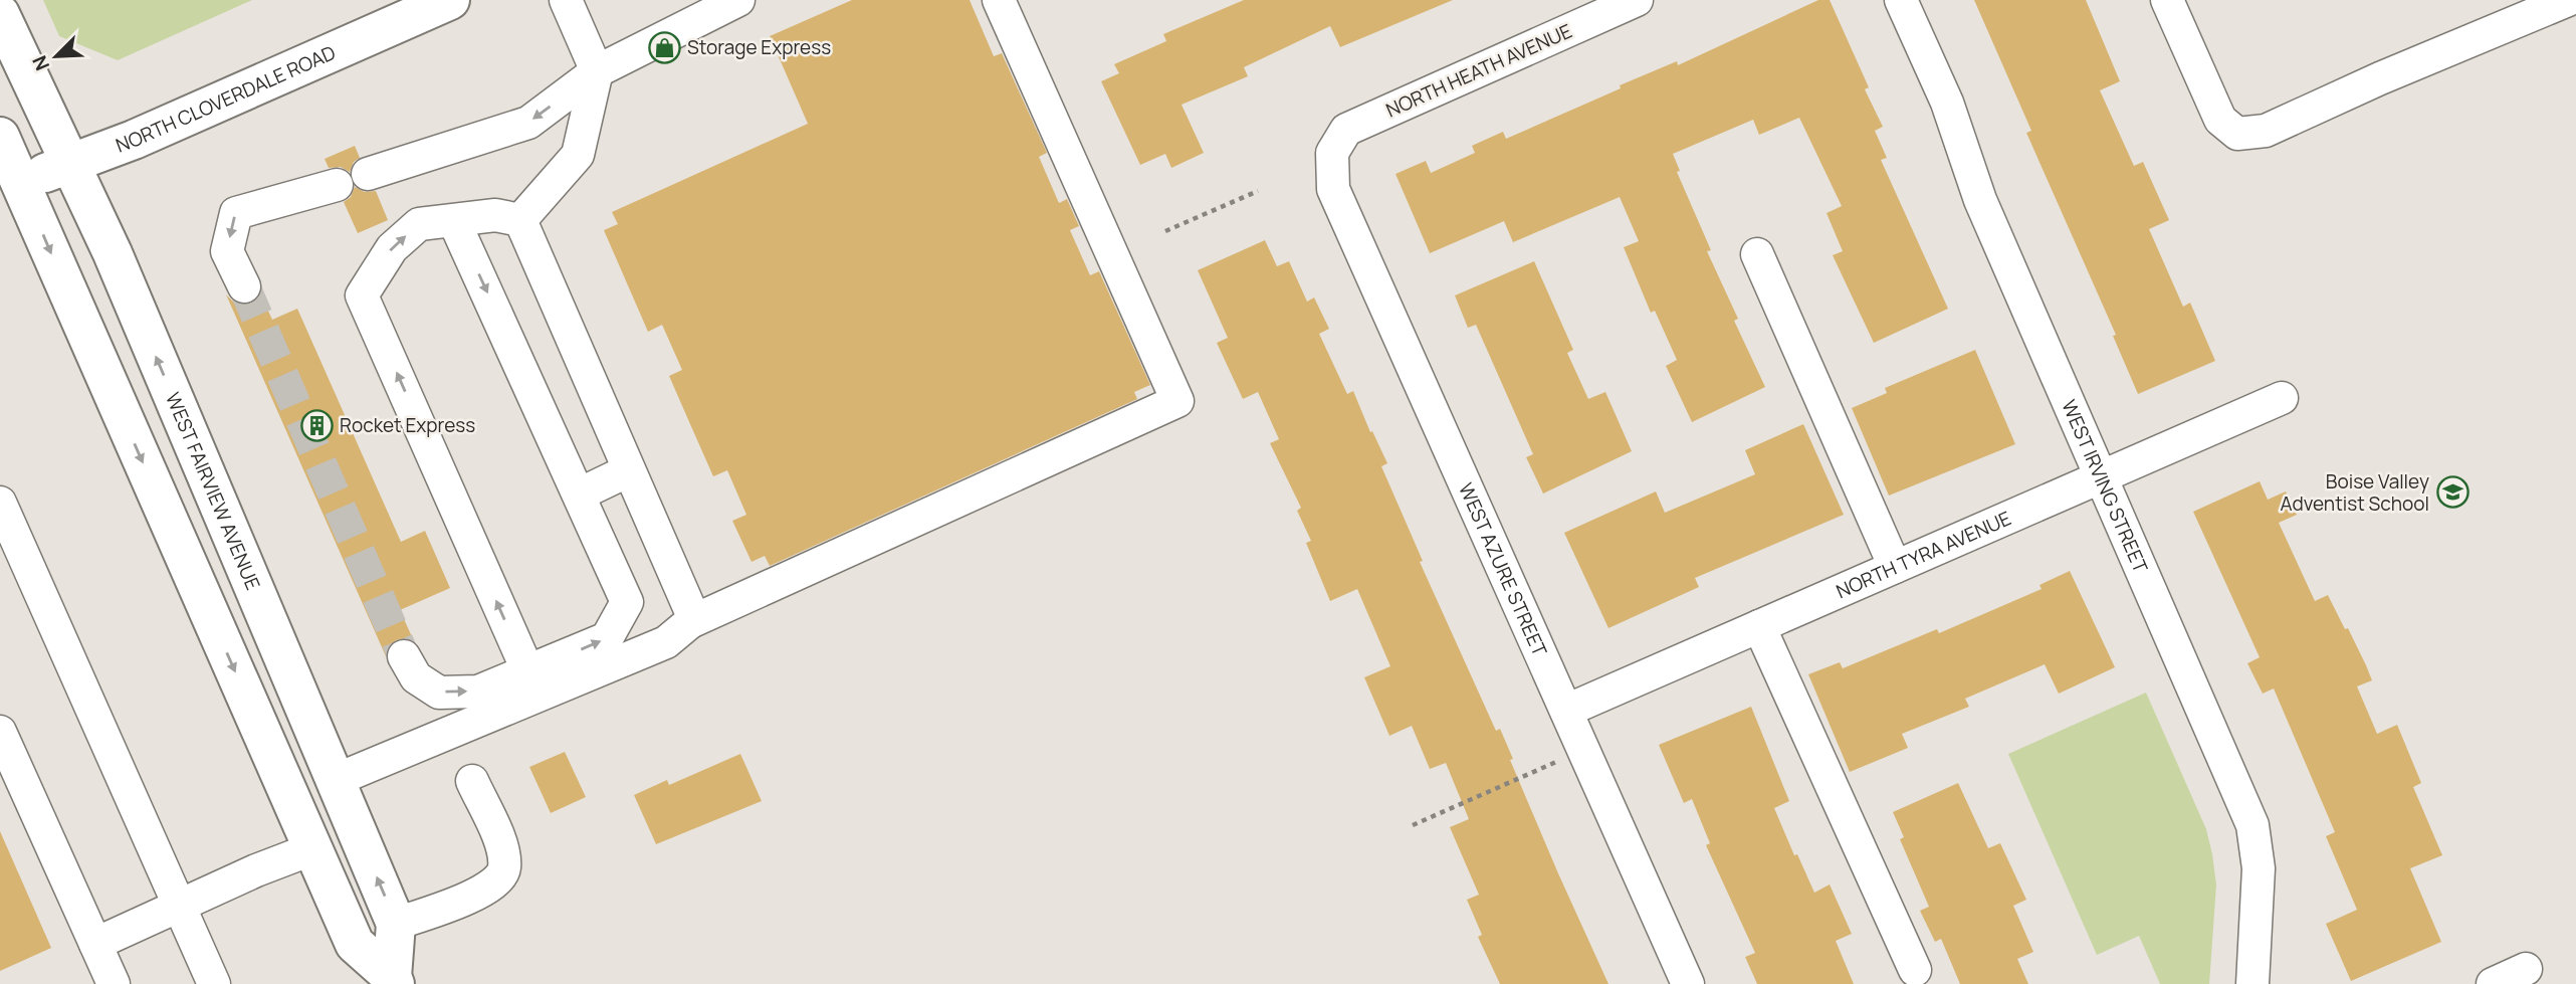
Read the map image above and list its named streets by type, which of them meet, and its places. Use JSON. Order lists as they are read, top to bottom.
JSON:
{
  "streets": {
    "main road": ["NORTH CLOVERDALE ROAD", "WEST FAIRVIEW AVENUE"],
    "street": [
      "NORTH HEATH AVENUE",
      "WEST IRVING STREET",
      "NORTH TYRA AVENUE",
      "WEST AZURE STREET"
    ]
  },
  "crossings": [
    ["NORTH HEATH AVENUE", "WEST AZURE STREET"],
    ["NORTH CLOVERDALE ROAD", "WEST FAIRVIEW AVENUE"],
    ["WEST IRVING STREET", "NORTH TYRA AVENUE"],
    ["NORTH TYRA AVENUE", "WEST AZURE STREET"]
  ],
  "places": {
    "shop": ["Storage Express"],
    "building": ["Rocket Express"],
    "school or university": ["Boise Valley Adventist School"]
  },
  "north": "bottom left"
}
